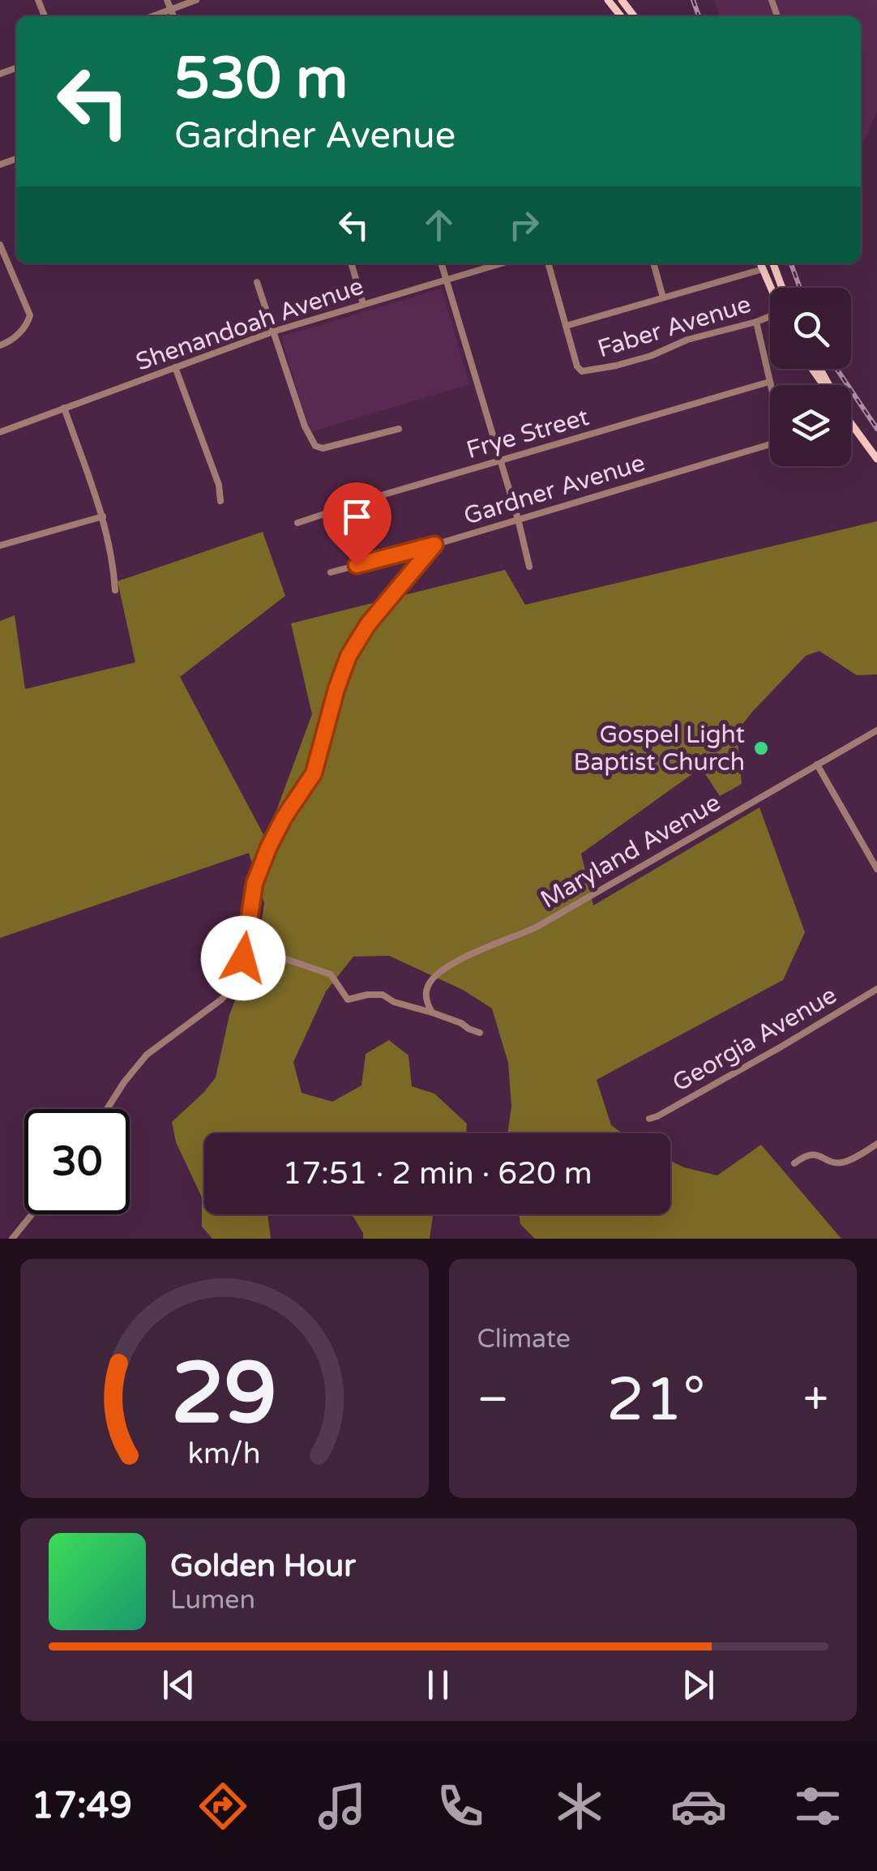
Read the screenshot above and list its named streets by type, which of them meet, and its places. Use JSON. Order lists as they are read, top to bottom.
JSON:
{
  "streets": {
    "street": [
      "Shenandoah Avenue",
      "Faber Avenue",
      "Frye Street",
      "Gardner Avenue",
      "Maryland Avenue",
      "Georgia Avenue"
    ]
  },
  "places": ["Gospel Light Baptist Church"],
  "page": {
    "turn": ["530 m", "Gardner Avenue"],
    "limit": "30",
    "trip": "17:51 · 2 min · 620 m",
    "tile": "Climate",
    "heat": ["−", "21°", "+"],
    "song": ["Golden Hour", "Lumen"],
    "tabs": "17:49",
    "gauge": ["29", "km/h"]
  }
}
